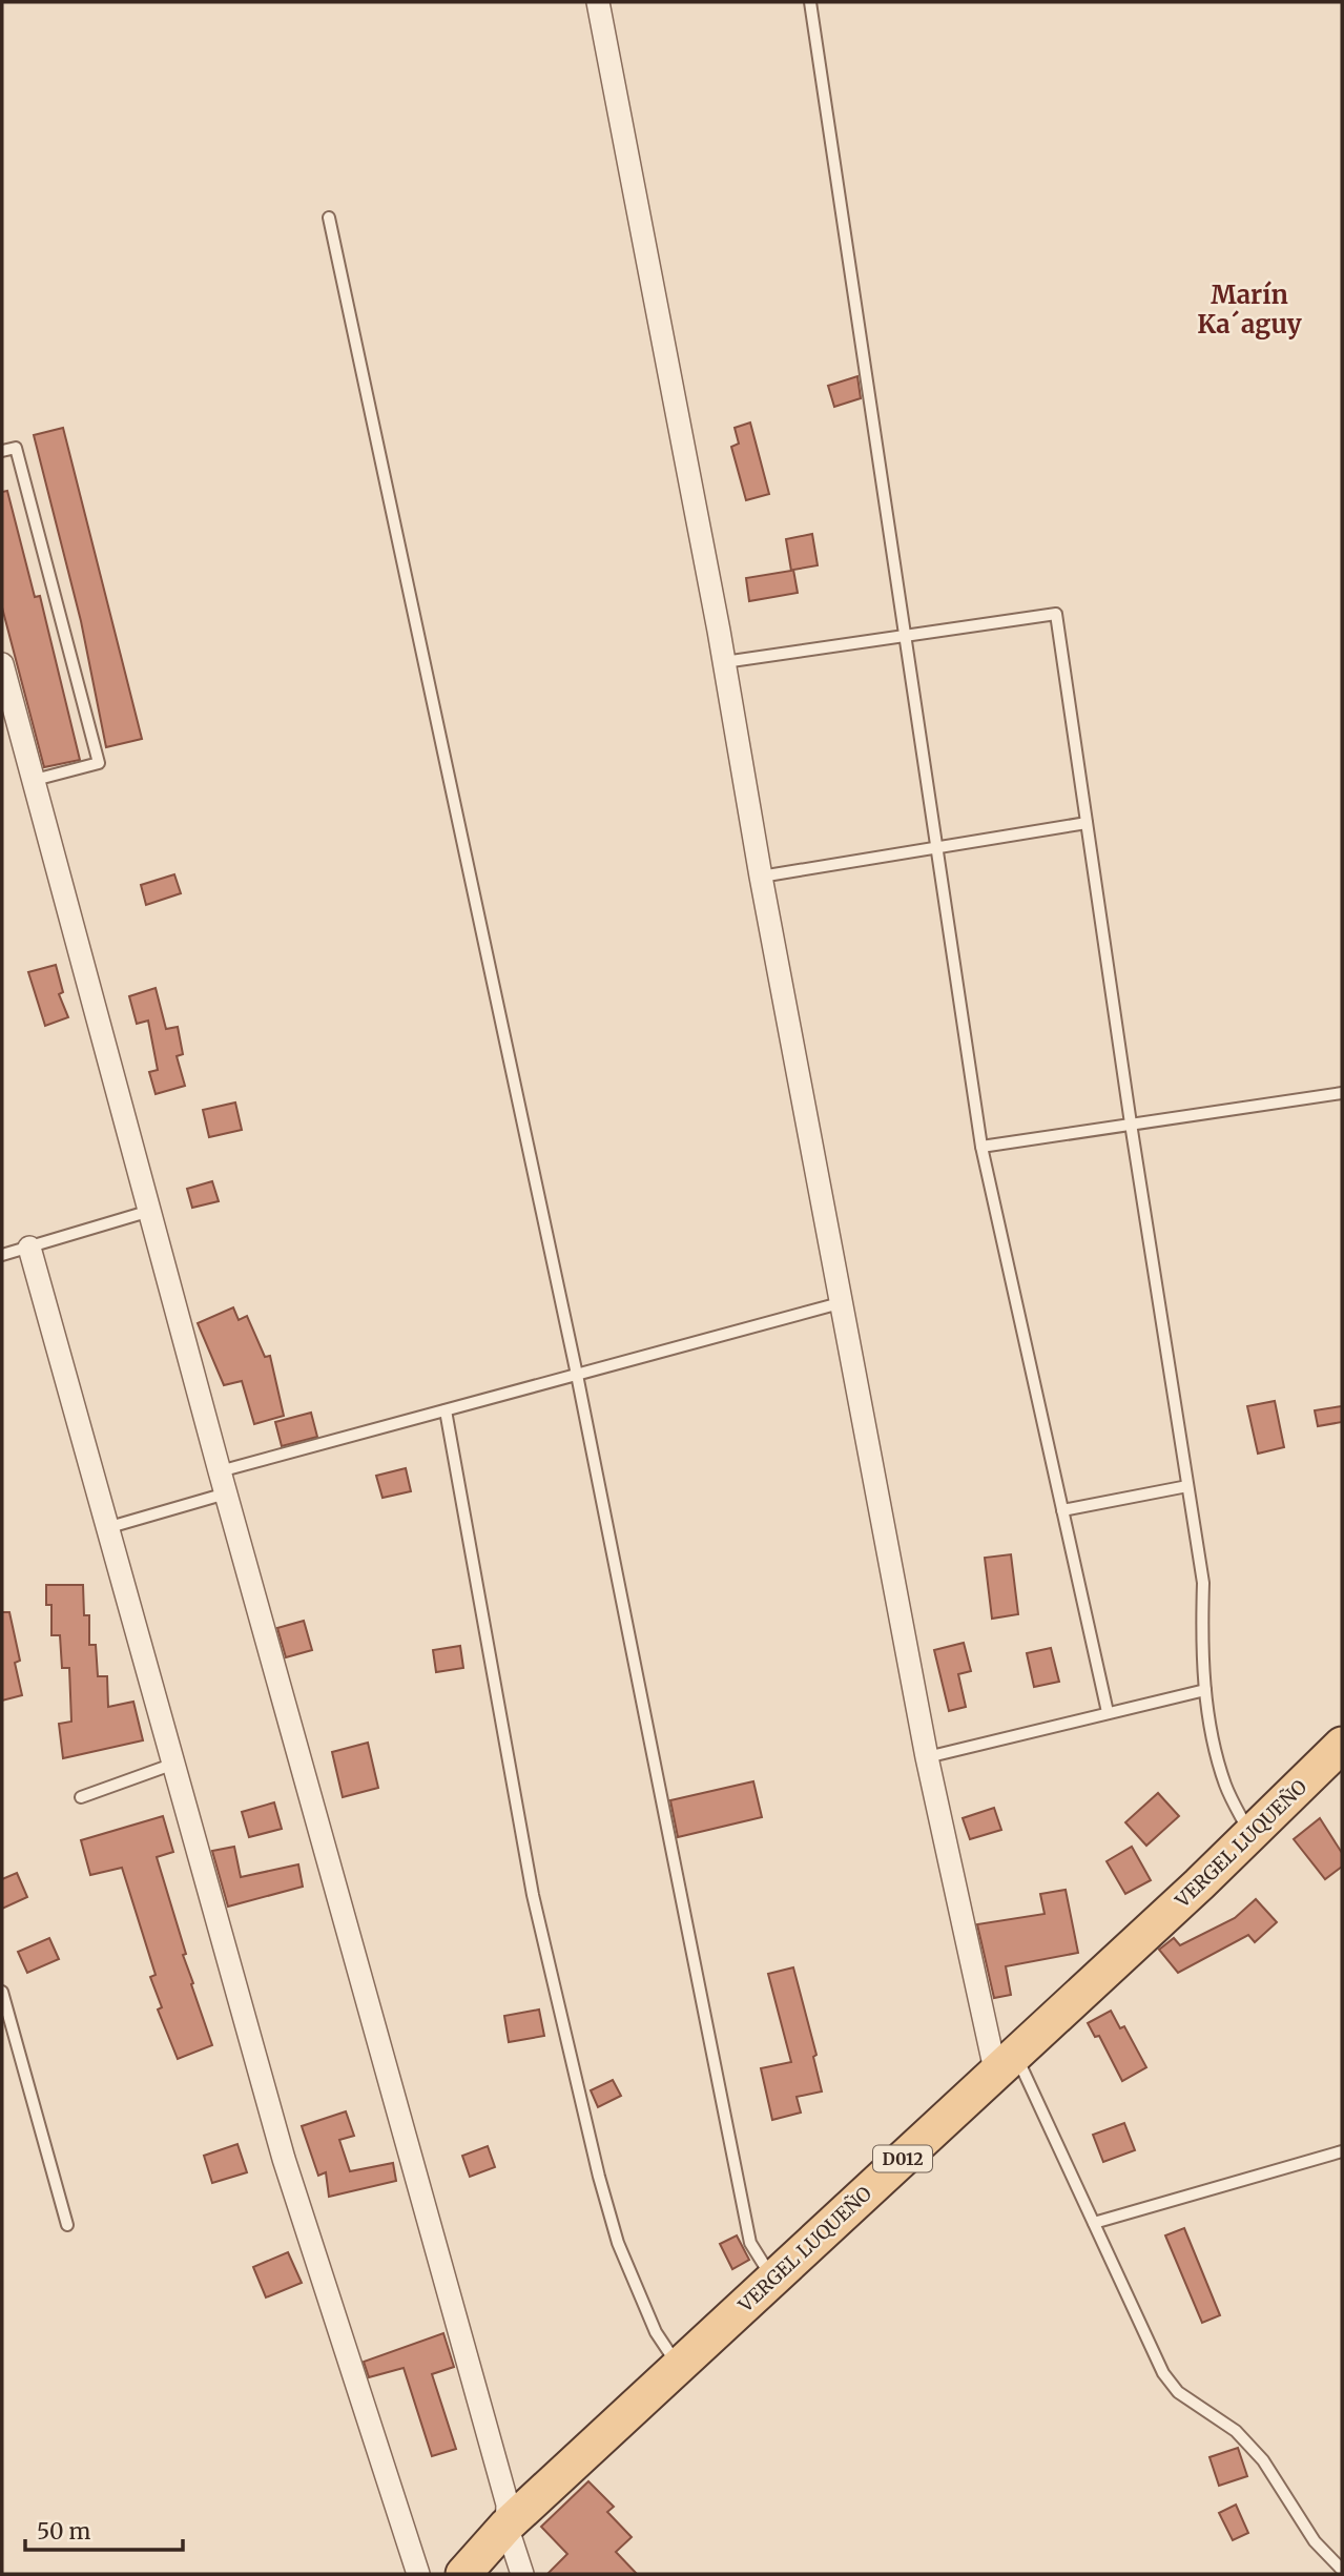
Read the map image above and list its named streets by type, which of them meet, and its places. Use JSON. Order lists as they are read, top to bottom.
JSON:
{
  "streets": {
    "main road": ["VERGEL LUQUEÑO", "D012"]
  },
  "districts": ["Marín Ka´aguy"],
  "scale_bar": "50 m"
}
